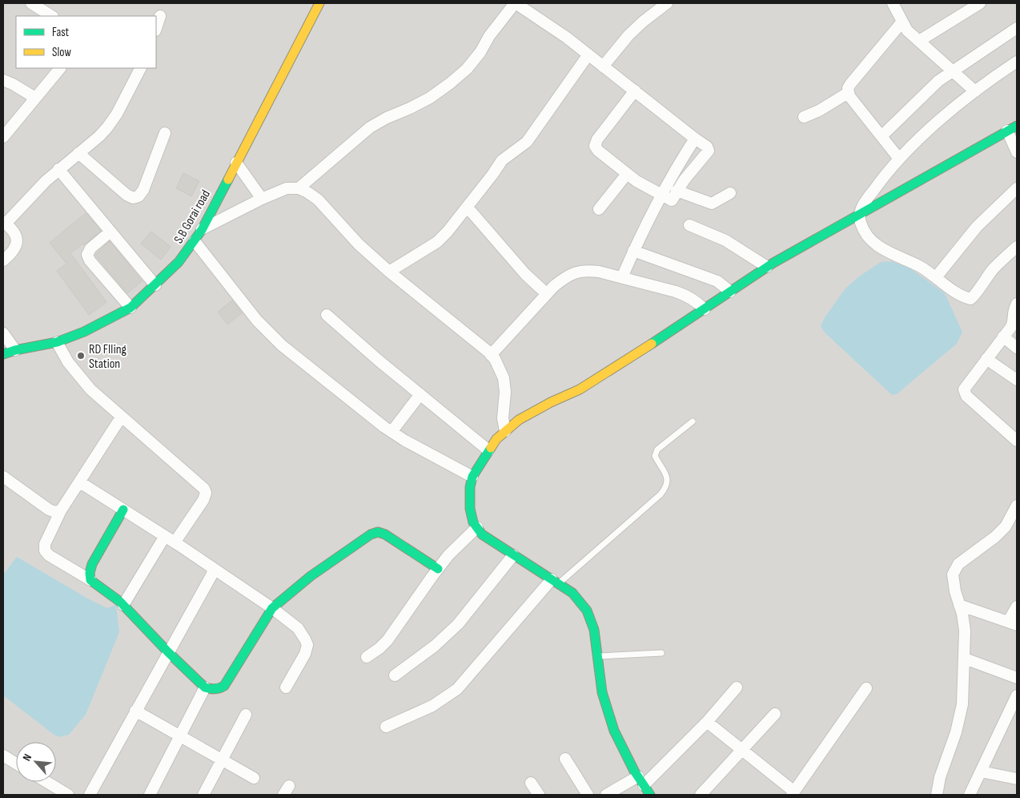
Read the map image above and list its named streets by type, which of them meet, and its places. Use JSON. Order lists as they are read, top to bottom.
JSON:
{
  "streets": {
    "street": ["S.B Gorai road"]
  },
  "places": ["RD FIling Station"],
  "legend": ["Fast", "Slow"],
  "north": "top left"
}
